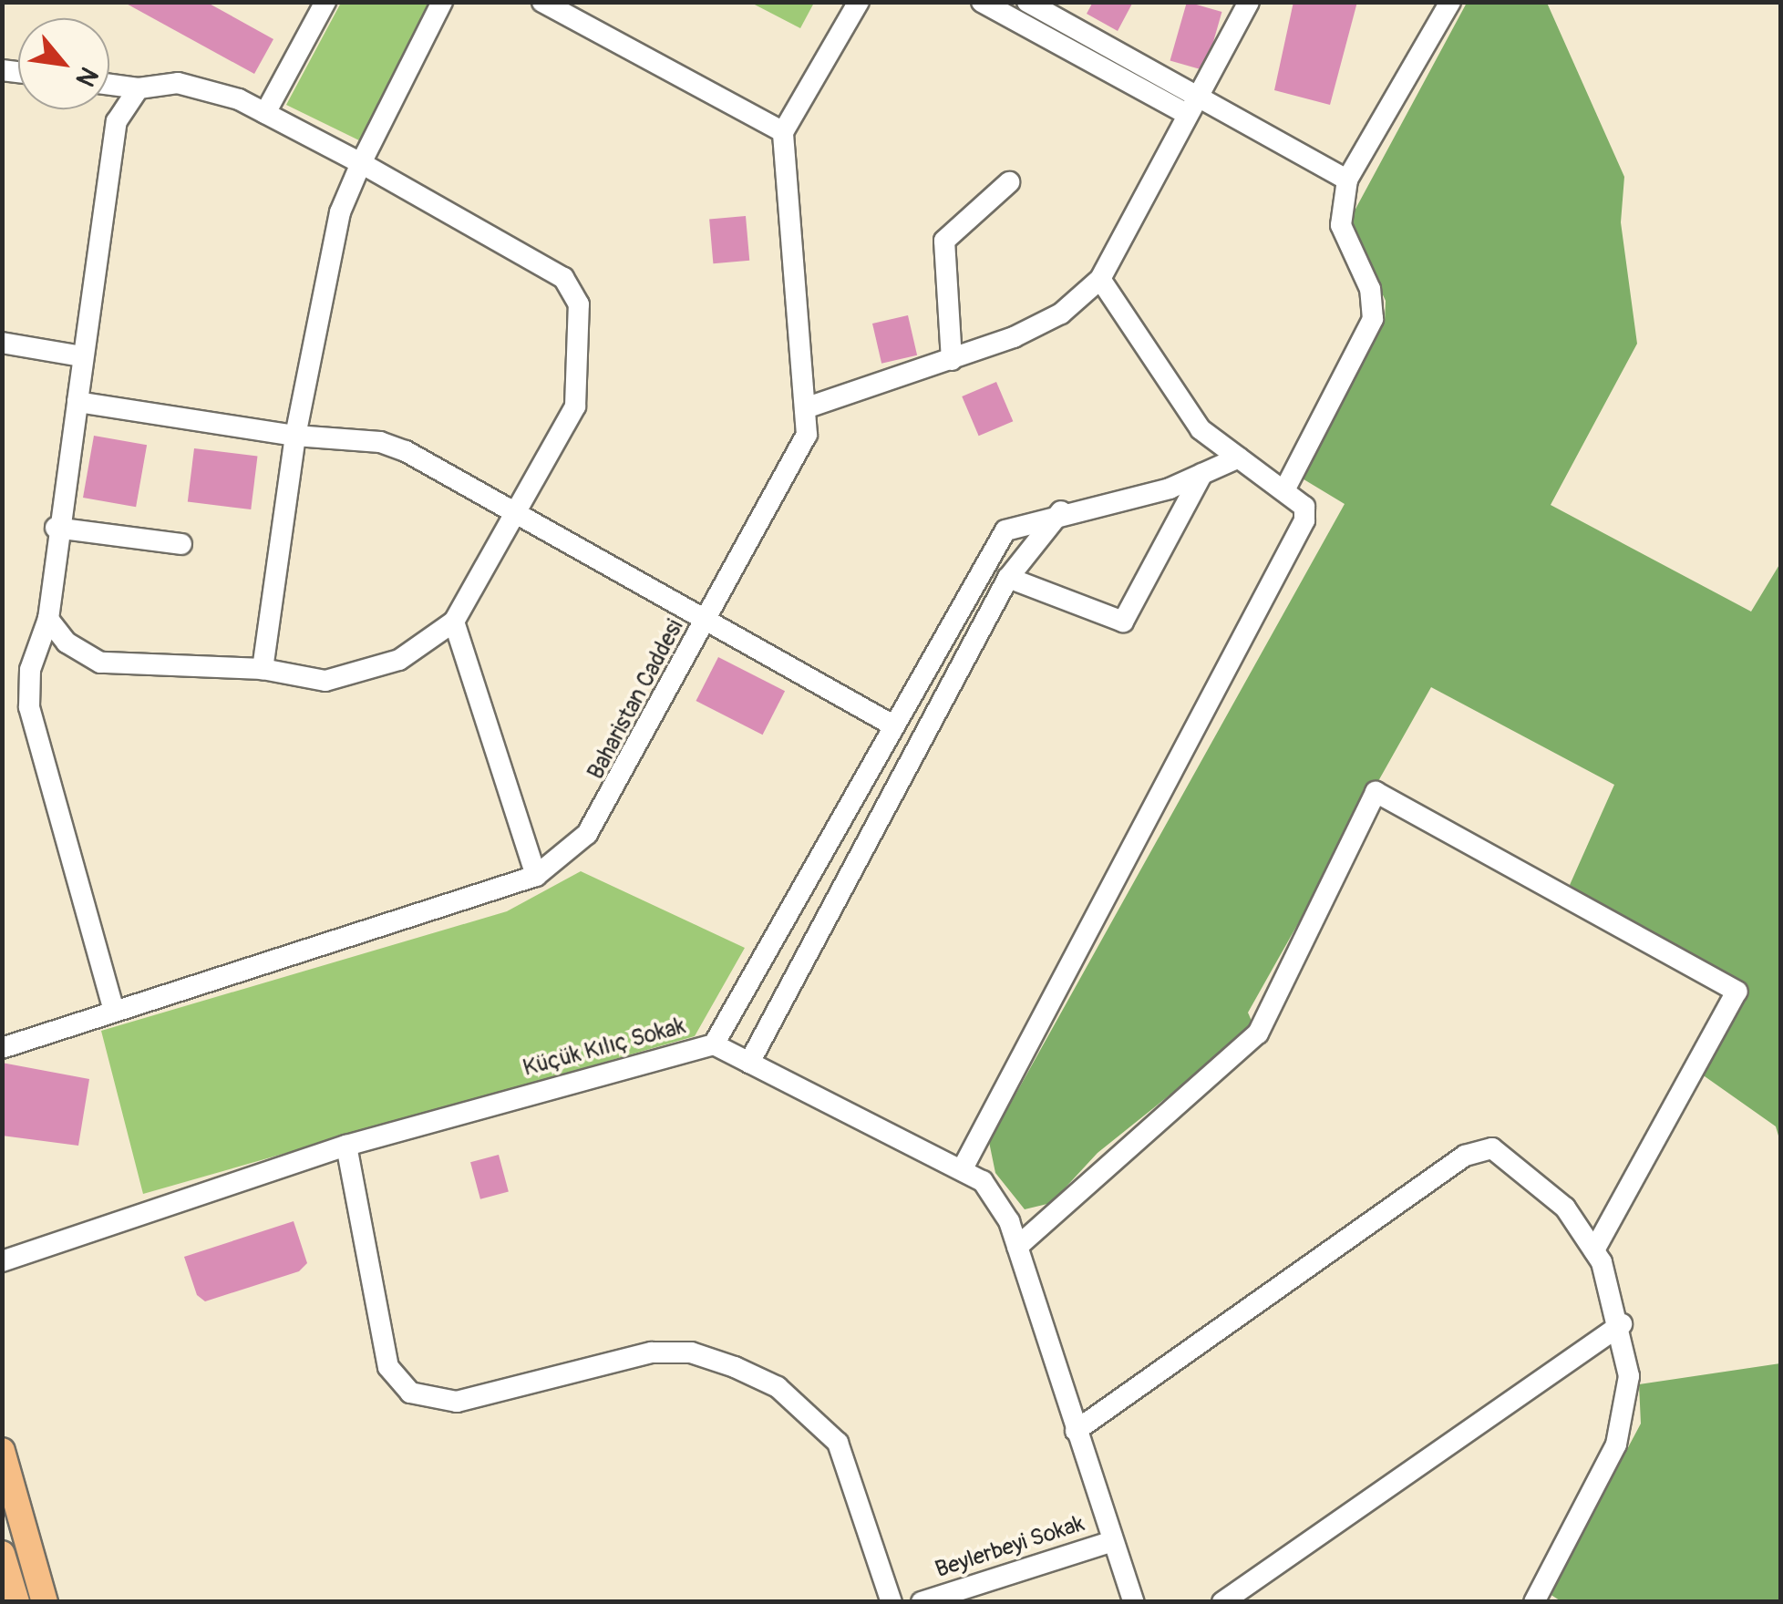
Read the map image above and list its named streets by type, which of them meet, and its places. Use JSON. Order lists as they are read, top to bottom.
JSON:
{
  "streets": {
    "street": ["Baharistan Caddesi", "Küçük Kılıç Sokak", "Beylerbeyi Sokak"]
  },
  "crossings": [
    ["Küçük Kılıç Sokak", "Beylerbeyi Sokak"]
  ],
  "north": "bottom right"
}
